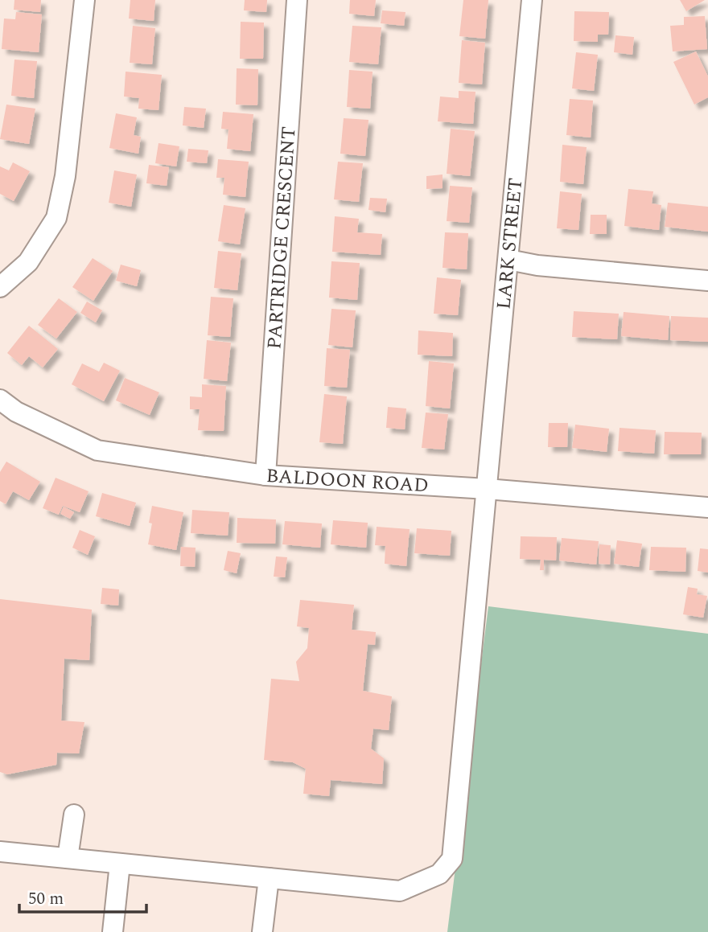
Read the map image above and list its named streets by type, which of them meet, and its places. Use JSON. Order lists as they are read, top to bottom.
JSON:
{
  "streets": {
    "street": ["PARTRIDGE CRESCENT", "LARK STREET", "BALDOON ROAD"]
  },
  "crossings": [
    ["PARTRIDGE CRESCENT", "BALDOON ROAD"],
    ["LARK STREET", "BALDOON ROAD"]
  ],
  "scale_bar": "50 m"
}
